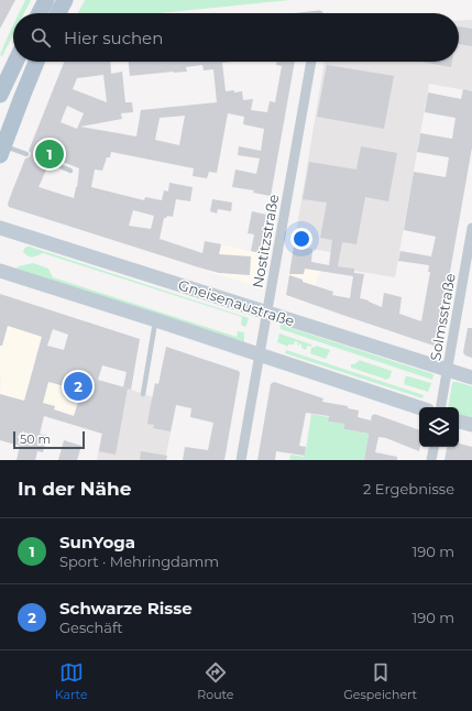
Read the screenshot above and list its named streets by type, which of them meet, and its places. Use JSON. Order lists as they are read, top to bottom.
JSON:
{
  "streets": {
    "main road": ["Gneisenaustraße"],
    "street": ["Nostitzstraße", "Solmsstraße"]
  },
  "crossings": [
    ["Nostitzstraße", "Gneisenaustraße"],
    ["Gneisenaustraße", "Solmsstraße"]
  ],
  "scale_bar": "50 m",
  "page": {
    "search": "Hier suchen",
    "pins": ["1", "2"],
    "scale": "50 m",
    "heading": ["In der Nähe", "2 Ergebnisse"],
    "list": [
      {
        "mark": "1",
        "name": "SunYoga",
        "note": "Sport · Mehringdamm",
        "value": "190 m"
      },
      {
        "mark": "2",
        "name": "Schwarze Risse",
        "note": "Geschäft",
        "value": "190 m"
      }
    ],
    "nav": ["Karte", "Route", "Gespeichert"]
  }
}
